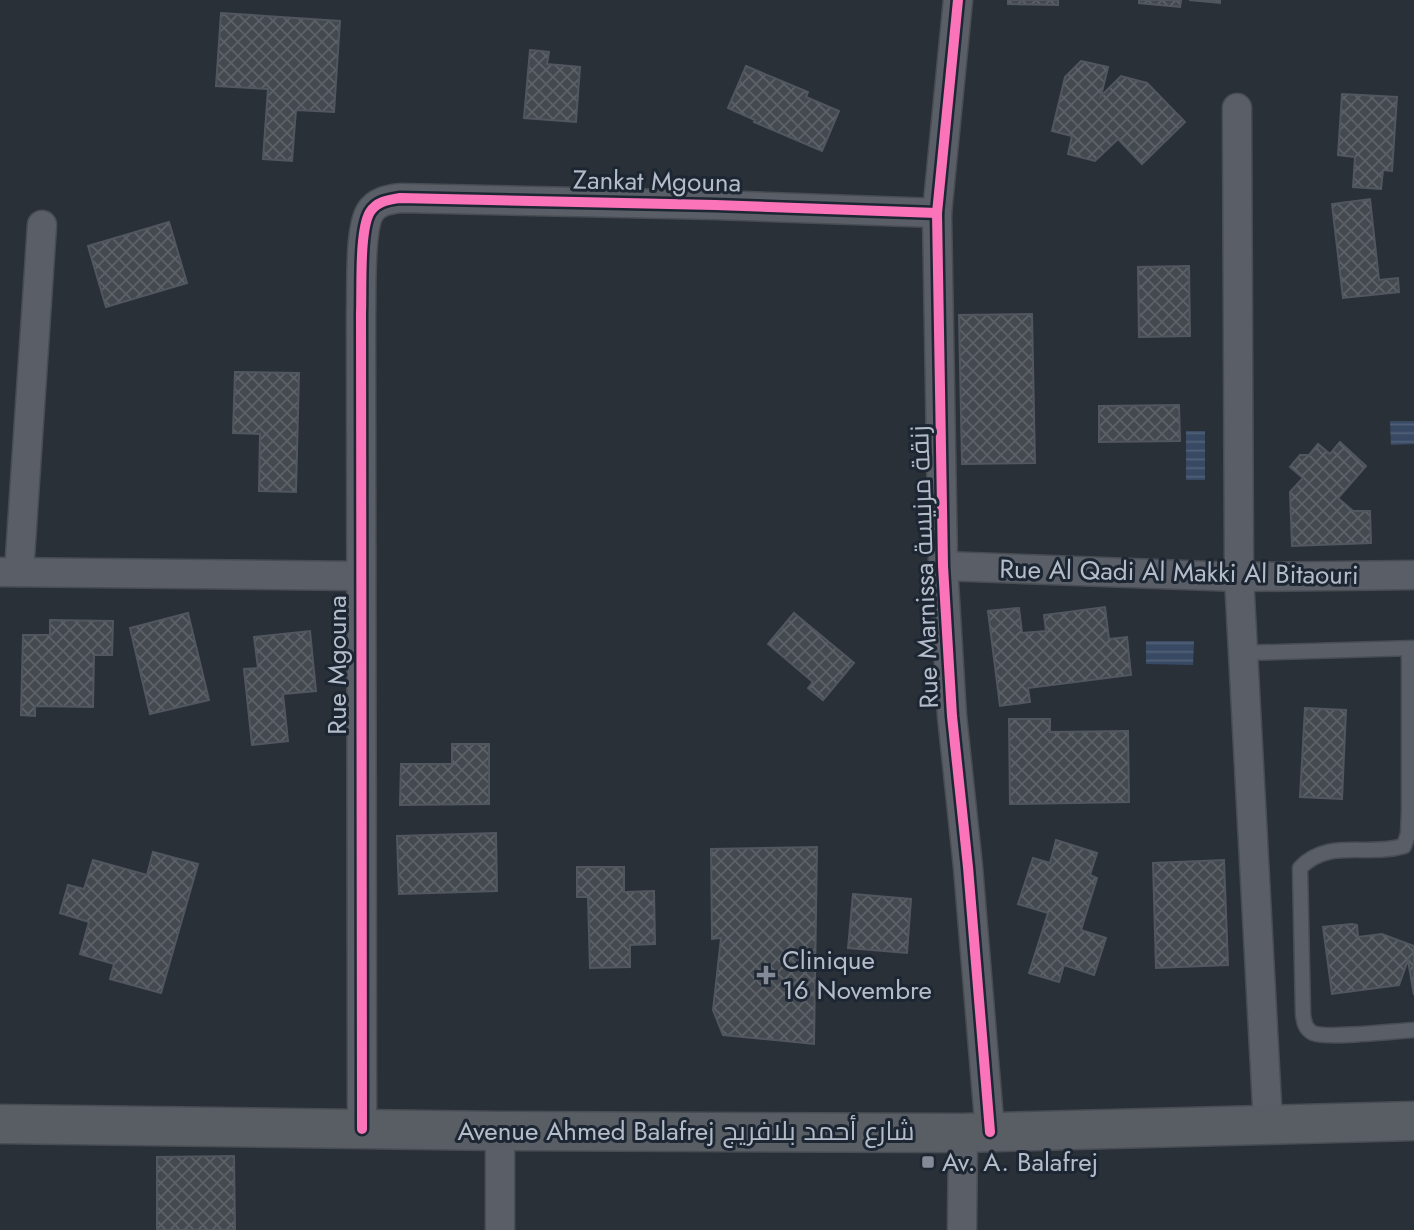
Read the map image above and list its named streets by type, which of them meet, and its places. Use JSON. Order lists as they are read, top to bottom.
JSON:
{
  "streets": {
    "main road": ["Avenue Ahmed Balafrej شارع أحمد بلافريج"],
    "street": [
      "Zankat Mgouna",
      "Rue Marnissa زنقة مرنيسة",
      "Rue Al Qadi Al Makki Al Bitaouri",
      "Rue Mgouna"
    ]
  },
  "crossings": [
    ["Zankat Mgouna", "Rue Marnissa زنقة مرنيسة"],
    ["Zankat Mgouna", "Rue Mgouna"],
    ["Rue Marnissa زنقة مرنيسة", "Rue Al Qadi Al Makki Al Bitaouri"],
    ["Rue Marnissa زنقة مرنيسة", "Avenue Ahmed Balafrej شارع أحمد بلافريج"],
    ["Rue Mgouna", "Avenue Ahmed Balafrej شارع أحمد بلافريج"]
  ],
  "places": {
    "health": ["Clinique 16 Novembre"],
    "transit": ["Av. A. Balafrej"]
  }
}
